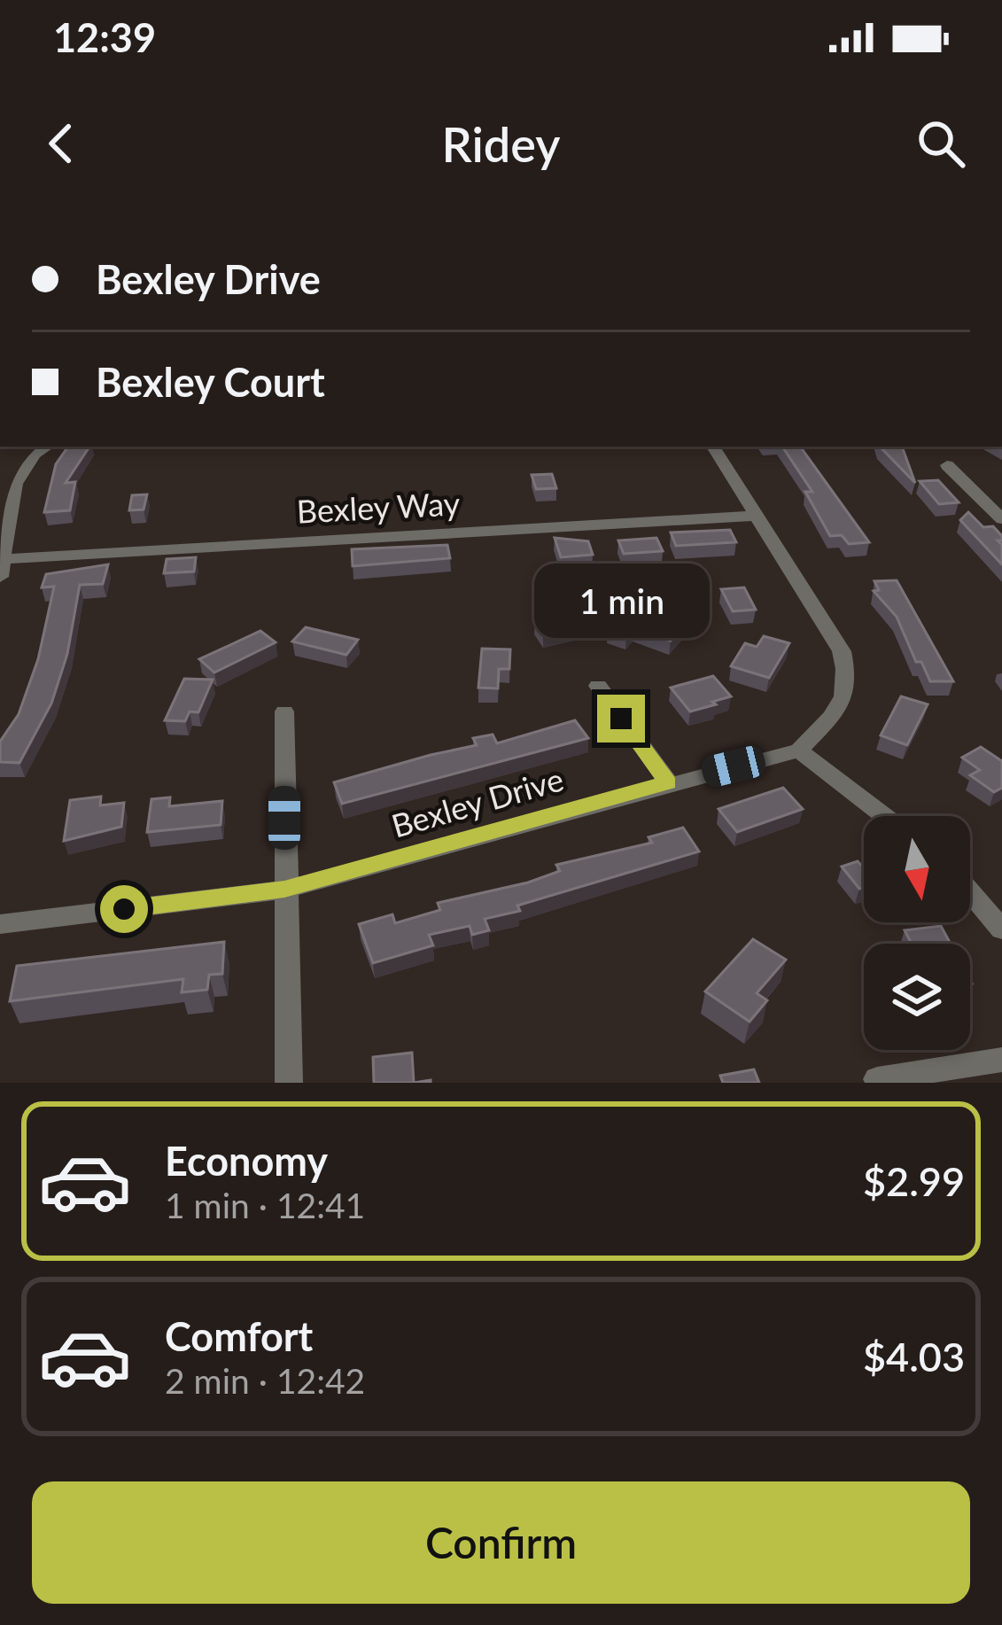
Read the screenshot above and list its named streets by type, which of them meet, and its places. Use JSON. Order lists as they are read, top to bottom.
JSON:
{
  "streets": {
    "street": ["Bexley Way", "Bexley Drive"]
  },
  "north": "bottom",
  "page": {
    "status": "12:39",
    "header": "Ridey",
    "banner": ["Bexley Drive", "Bexley Court"],
    "bubble": "1 min",
    "list": [
      {
        "name": "Economy",
        "note": "1 min · 12:41",
        "value": "$2.99"
      },
      {
        "name": "Comfort",
        "note": "2 min · 12:42",
        "value": "$4.03"
      }
    ],
    "buttons": "Confirm"
  }
}
